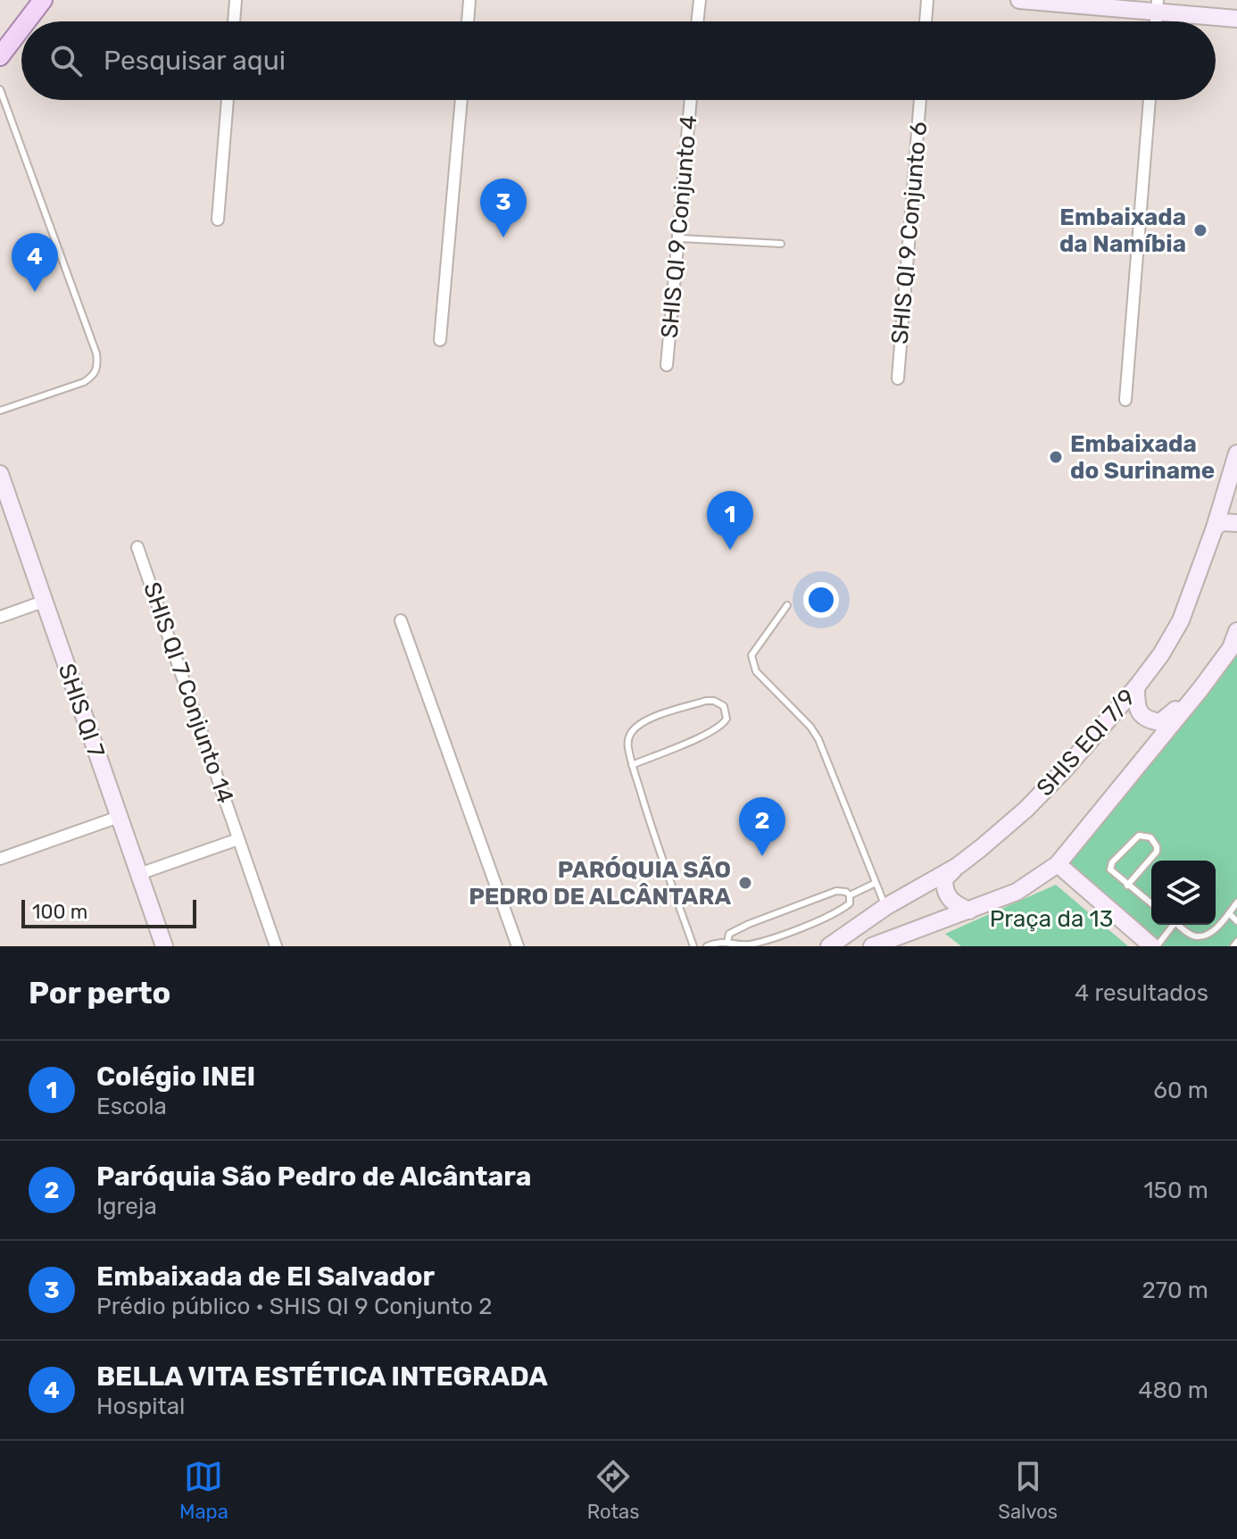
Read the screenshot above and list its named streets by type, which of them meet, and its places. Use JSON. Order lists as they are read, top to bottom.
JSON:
{
  "streets": {
    "street": [
      "SHIS QI 9 Conjunto 4",
      "SHIS QI 9 Conjunto 6",
      "SHIS QI 7 Conjunto 14",
      "SHIS QI 7",
      "SHIS EQI 7/9"
    ]
  },
  "parks": ["Praça da 13"],
  "places": ["Embaixada da Namíbia", "Embaixada do Suriname", "PARÓQUIA SÃO PEDRO DE ALCÂNTARA"],
  "scale_bar": "100 m",
  "page": {
    "search": "Pesquisar aqui",
    "pins": [
      "3",
      "4",
      "1",
      "2"
    ],
    "scale": "100 m",
    "heading": ["Por perto", "4 resultados"],
    "list": [
      {
        "mark": "1",
        "name": "Colégio INEI",
        "note": "Escola",
        "value": "60 m"
      },
      {
        "mark": "2",
        "name": "Paróquia São Pedro de Alcântara",
        "note": "Igreja",
        "value": "150 m"
      },
      {
        "mark": "3",
        "name": "Embaixada de El Salvador",
        "note": "Prédio público · SHIS QI 9 Conjunto 2",
        "value": "270 m"
      },
      {
        "mark": "4",
        "name": "BELLA VITA ESTÉTICA INTEGRADA",
        "note": "Hospital",
        "value": "480 m"
      }
    ],
    "nav": ["Mapa", "Rotas", "Salvos"]
  }
}
